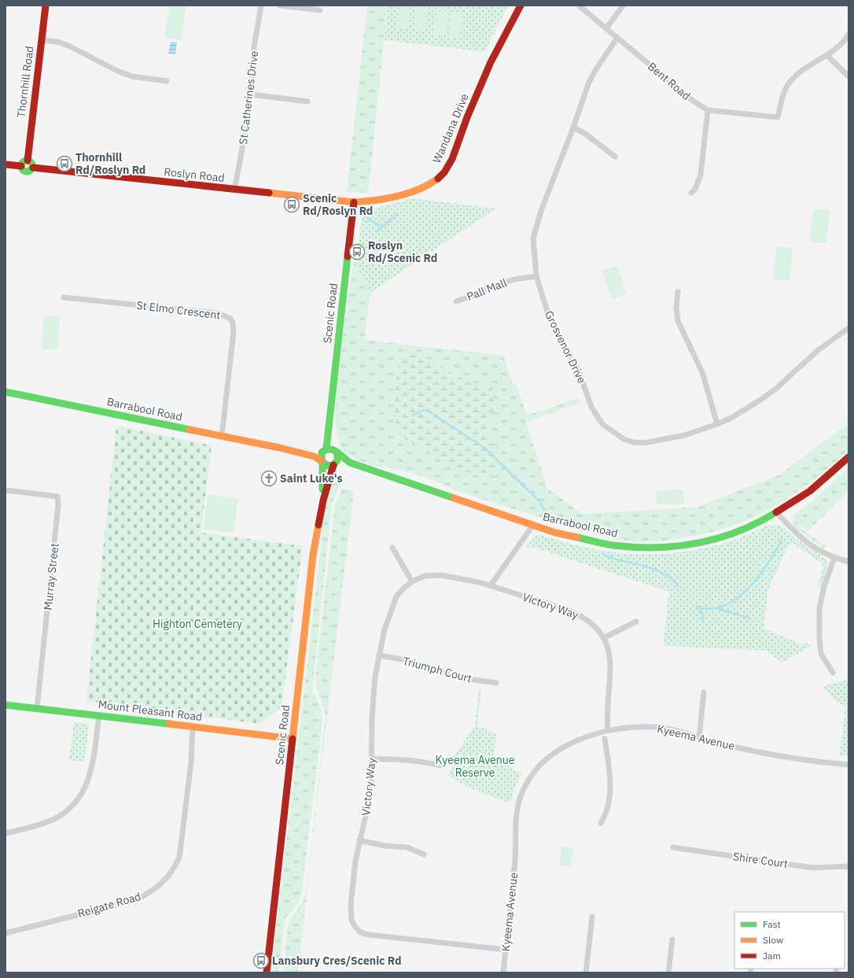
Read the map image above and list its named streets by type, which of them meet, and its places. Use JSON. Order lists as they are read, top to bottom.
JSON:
{
  "streets": {
    "main road": [
      "Thornhill Road",
      "Wandana Drive",
      "Roslyn Road",
      "Scenic Road",
      "Barrabool Road",
      "Mount Pleasant Road"
    ],
    "street": [
      "Bent Road",
      "St Catherines Drive",
      "Pall Mall",
      "St Elmo Crescent",
      "Grosvenor Drive",
      "Murray Street",
      "Victory Way",
      "Triumph Court",
      "Kyeema Avenue",
      "Shire Court",
      "Reigate Road"
    ]
  },
  "crossings": [
    ["Bent Road", "Grosvenor Drive"],
    ["Thornhill Road", "Roslyn Road"],
    ["St Catherines Drive", "Roslyn Road"],
    ["Wandana Drive", "Roslyn Road"],
    ["Wandana Drive", "Scenic Road"],
    ["Roslyn Road", "Scenic Road"],
    ["Pall Mall", "Grosvenor Drive"],
    ["St Elmo Crescent", "Barrabool Road"],
    ["Scenic Road", "Barrabool Road"],
    ["Scenic Road", "Mount Pleasant Road"],
    ["Murray Street", "Mount Pleasant Road"],
    ["Victory Way", "Triumph Court"],
    ["Victory Way", "Kyeema Avenue"],
    ["Mount Pleasant Road", "Reigate Road"]
  ],
  "parks": ["Highton Cemetery", "Kyeema Avenue Reserve"],
  "places": {
    "bus stop": [
      "Thornhill Rd/Roslyn Rd",
      "Scenic Rd/Roslyn Rd",
      "Roslyn Rd/Scenic Rd",
      "Lansbury Cres/Scenic Rd"
    ],
    "church": ["Saint Luke's"]
  },
  "legend": ["Fast", "Slow", "Jam"]
}
